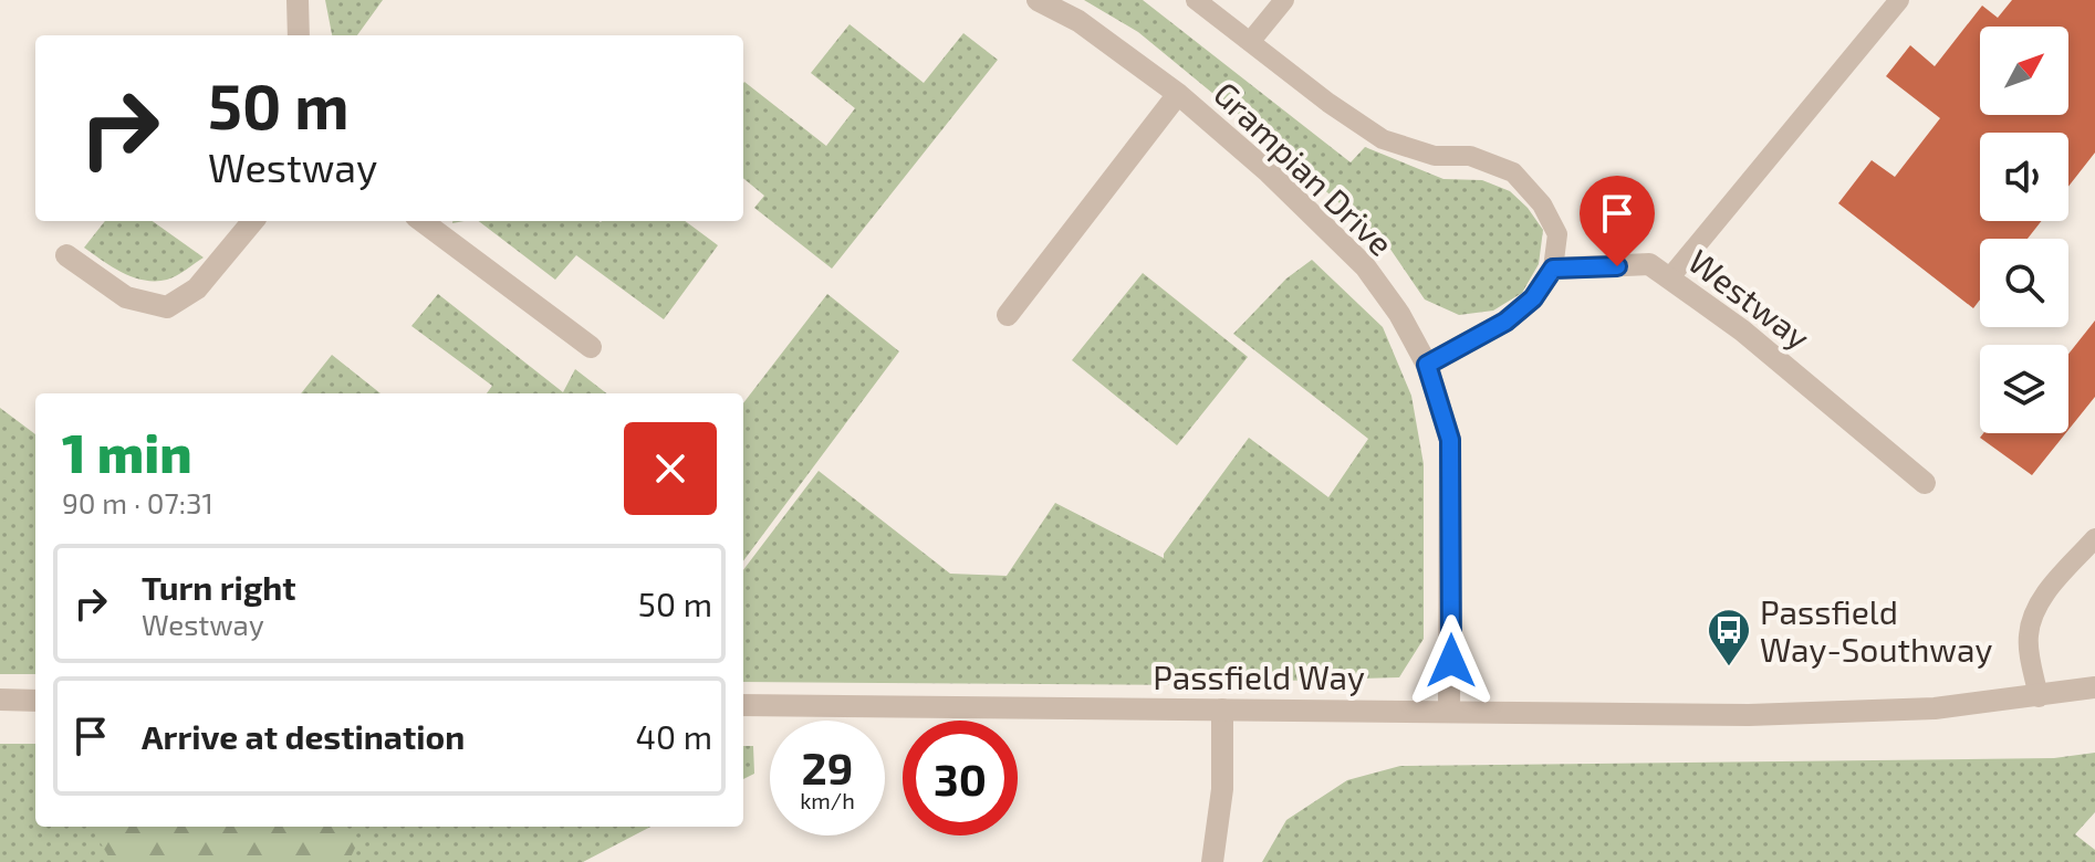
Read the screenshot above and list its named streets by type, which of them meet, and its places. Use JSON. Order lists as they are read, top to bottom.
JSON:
{
  "streets": {
    "street": ["Grampian Drive", "Westway", "Passfield Way"]
  },
  "crossings": [
    ["Grampian Drive", "Passfield Way"]
  ],
  "places": {
    "bus stop": ["Passfield Way-Southway"]
  },
  "north": "top right",
  "page": {
    "turn": ["50 m", "Westway"],
    "heading": ["1 min", "90 m · 07:31"],
    "list": [
      {
        "name": "Turn right",
        "note": "Westway",
        "value": "50 m"
      },
      {
        "name": "Arrive at destination",
        "value": "40 m"
      }
    ],
    "speed": "29 km/h",
    "limit": "30"
  }
}
